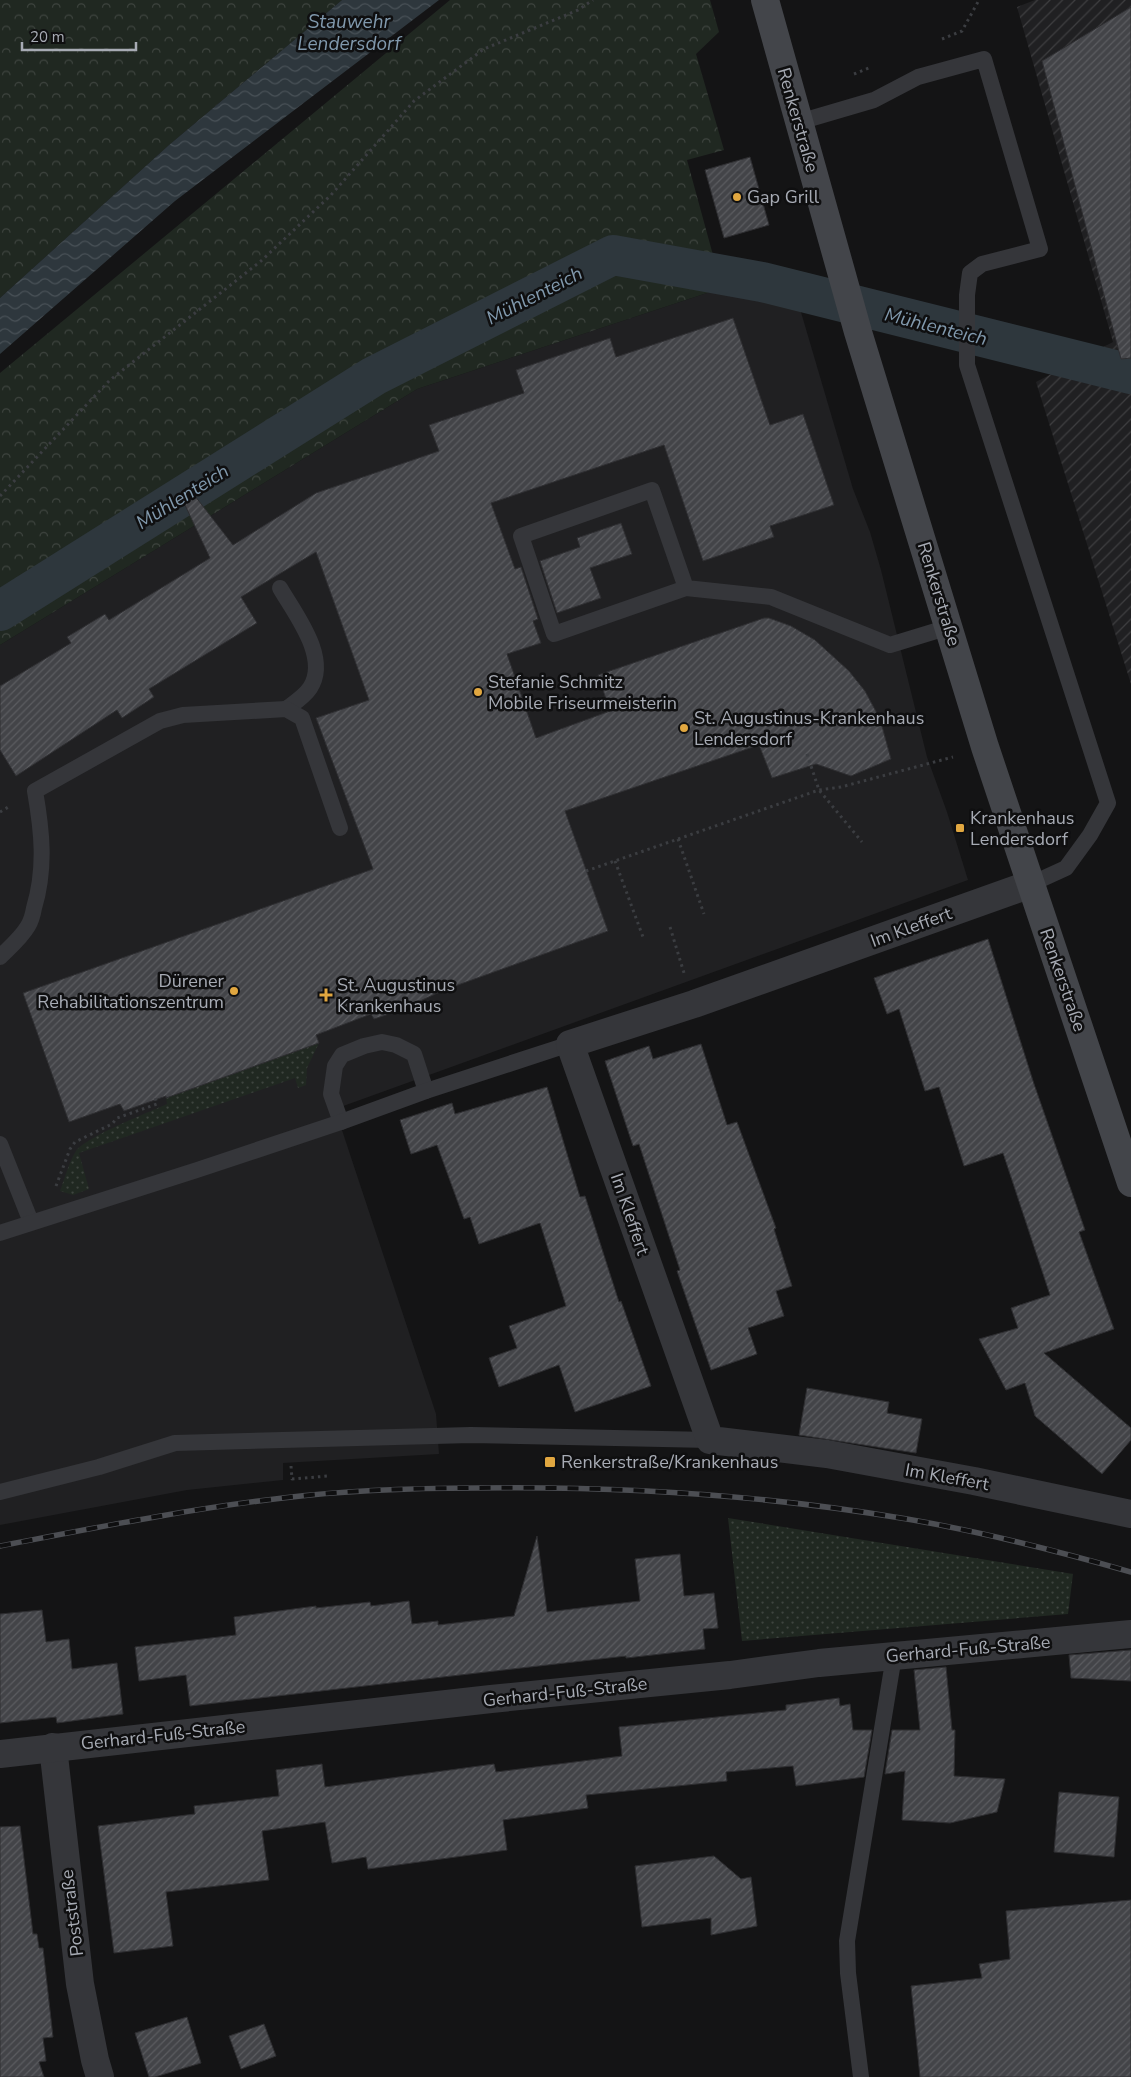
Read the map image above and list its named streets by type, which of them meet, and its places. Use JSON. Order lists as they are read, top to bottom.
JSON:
{
  "streets": {
    "street": [
      "Renkerstraße",
      "Im Kleffert",
      "Gerhard-Fuß-Straße",
      "Poststraße"
    ]
  },
  "crossings": [
    ["Renkerstraße", "Im Kleffert"],
    ["Gerhard-Fuß-Straße", "Poststraße"]
  ],
  "water": ["Stauwehr Lendersdorf", "Mühlenteich"],
  "places": {
    "other": [
      "Gap Grill",
      "Stefanie Schmitz Mobile Friseurmeisterin",
      "St. Augustinus-Krankenhaus Lendersdorf",
      "Dürener Rehabilitationszentrum"
    ],
    "transit": ["Krankenhaus Lendersdorf", "Renkerstraße/Krankenhaus"],
    "health": ["St. Augustinus Krankenhaus"]
  },
  "scale_bar": "20 m"
}
